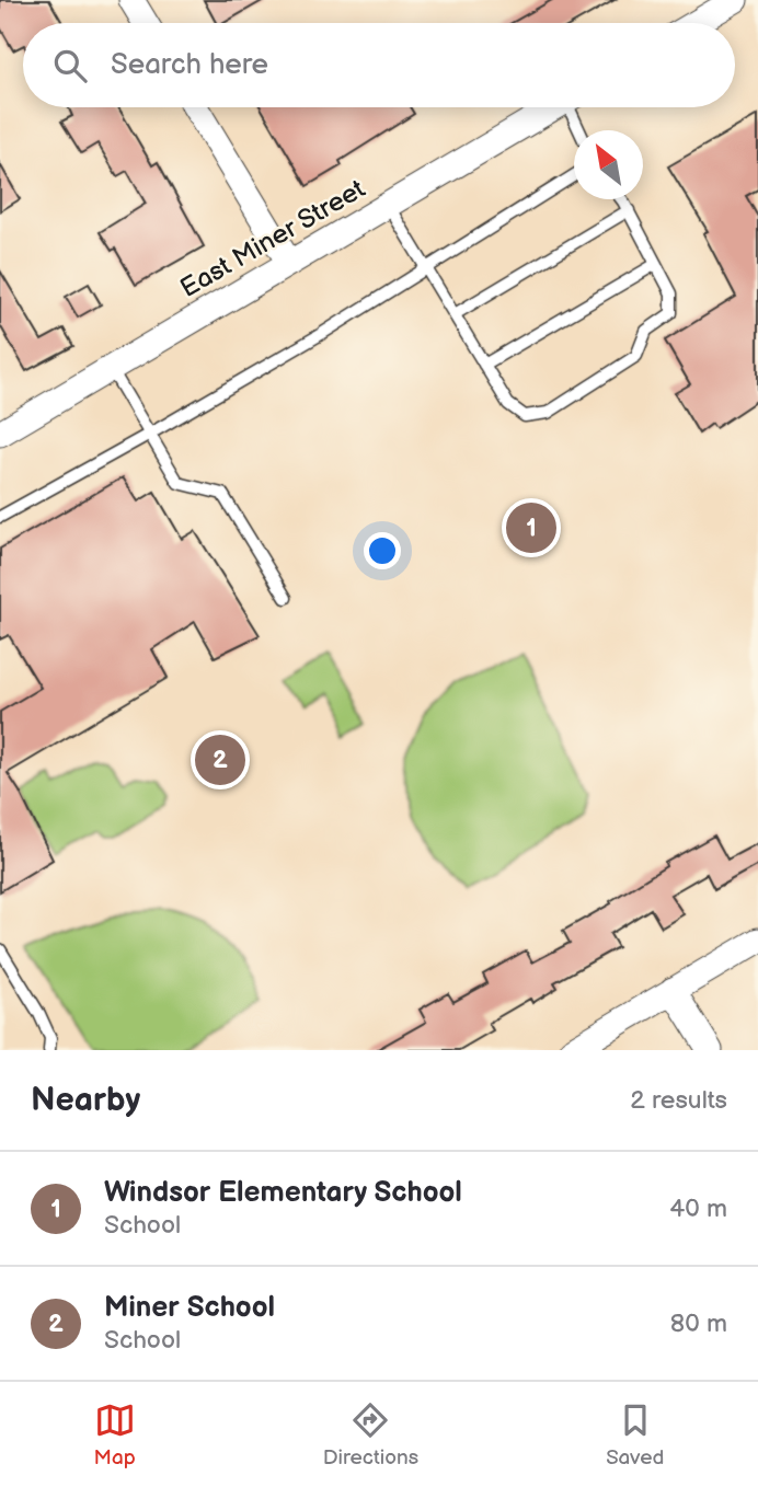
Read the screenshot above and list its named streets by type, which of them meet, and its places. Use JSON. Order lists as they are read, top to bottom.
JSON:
{
  "streets": {
    "street": ["East Miner Street"]
  },
  "north": "top left",
  "page": {
    "search": "Search here",
    "pins": ["1", "2"],
    "heading": ["Nearby", "2 results"],
    "list": [
      {
        "mark": "1",
        "name": "Windsor Elementary School",
        "note": "School",
        "value": "40 m"
      },
      {
        "mark": "2",
        "name": "Miner School",
        "note": "School",
        "value": "80 m"
      }
    ],
    "nav": ["Map", "Directions", "Saved"]
  }
}
